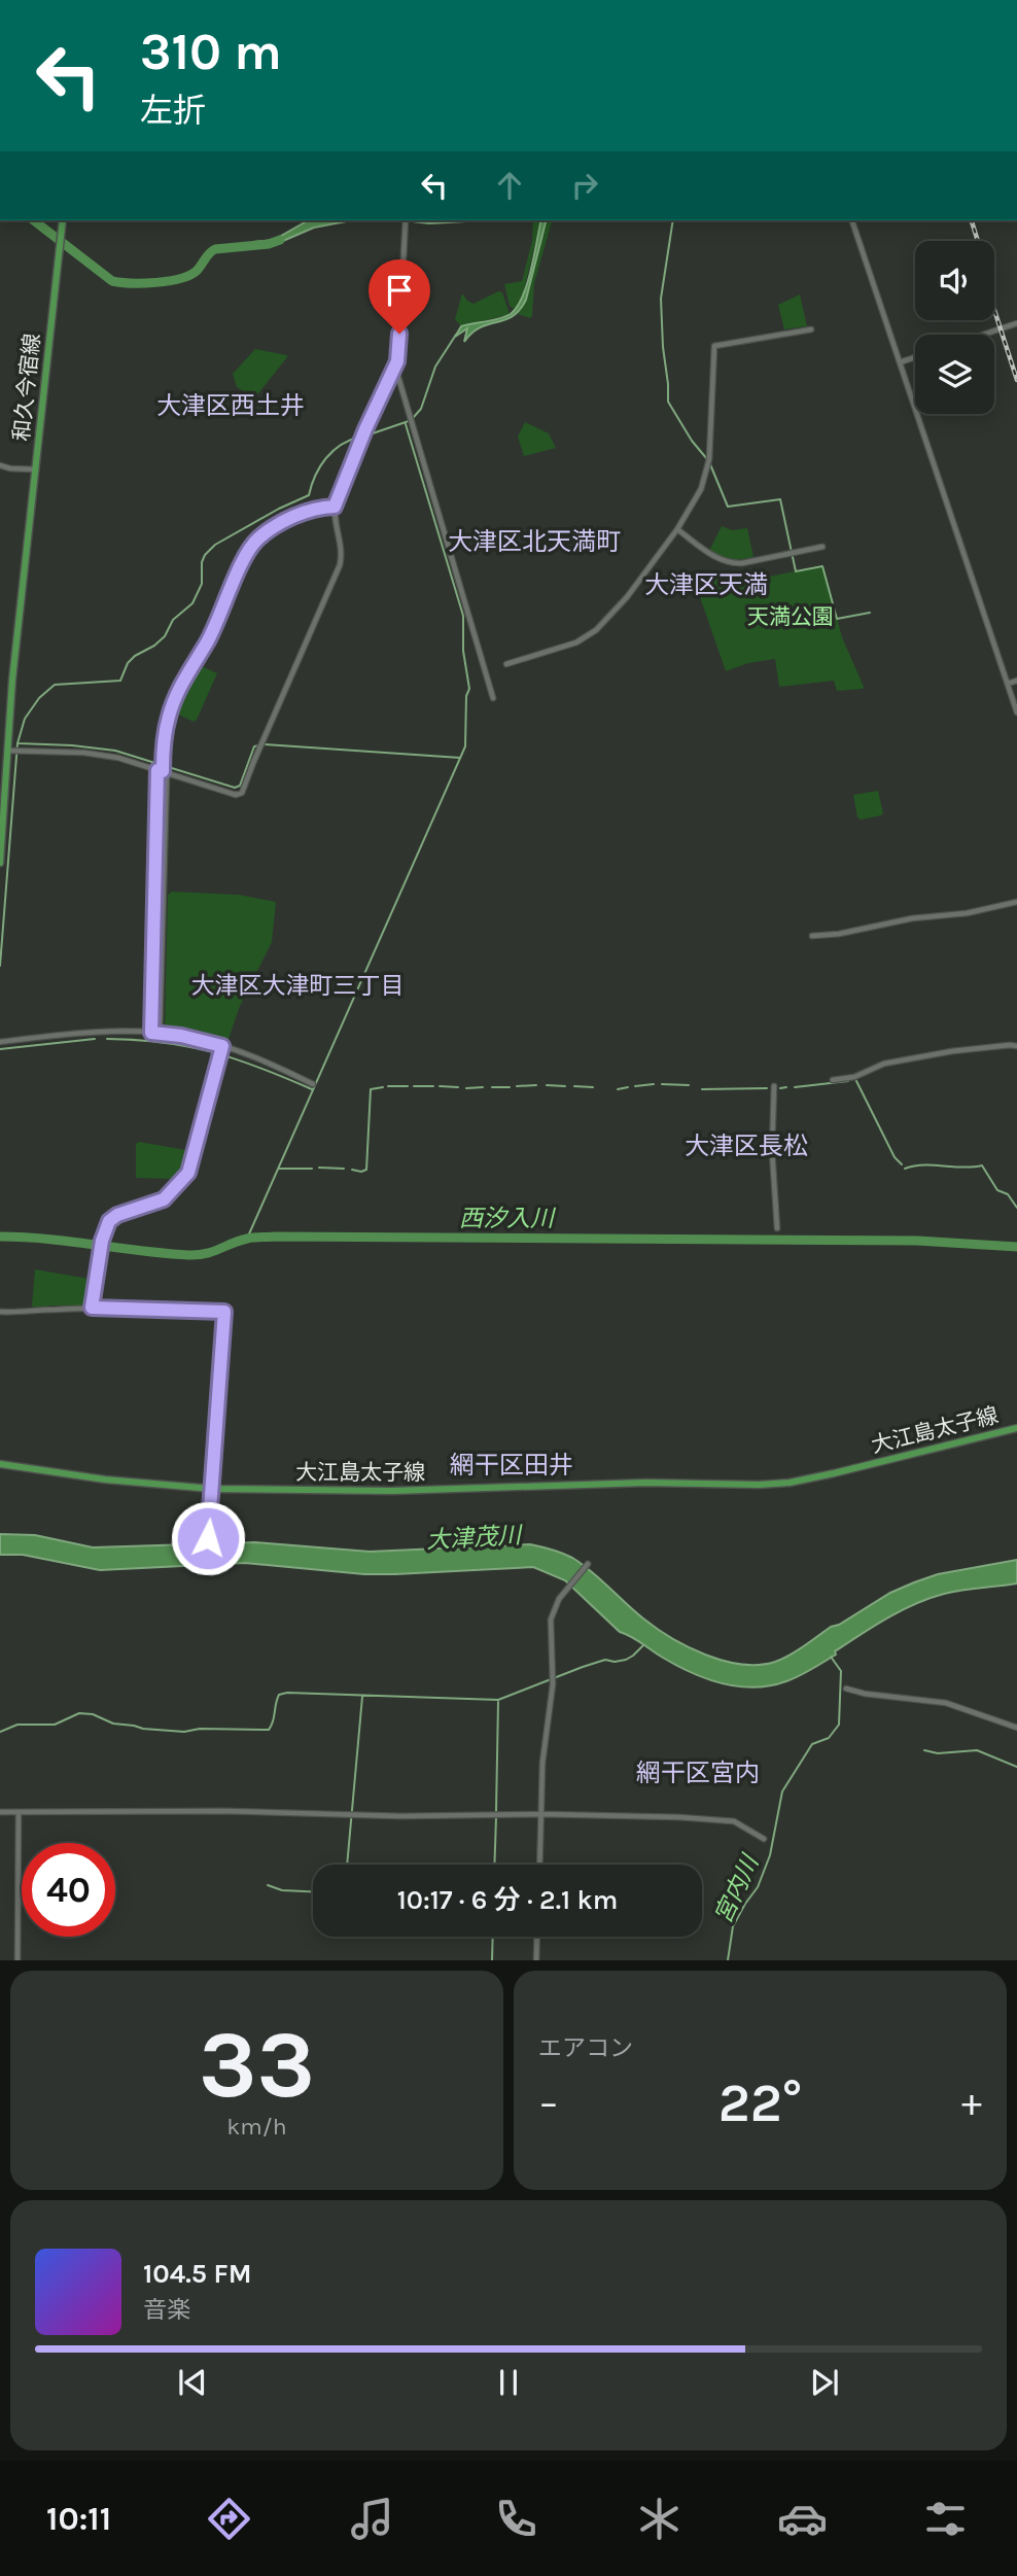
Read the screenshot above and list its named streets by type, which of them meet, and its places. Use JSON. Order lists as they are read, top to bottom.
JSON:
{
  "streets": {
    "main road": ["和久今宿線", "大江島太子線"]
  },
  "districts": [
    "大津区西土井",
    "大津区北天満町",
    "大津区天満",
    "大津区大津町三丁目",
    "大津区長松",
    "網干区田井",
    "網干区宮内"
  ],
  "water": ["西汐入川", "大津茂川", "宮内川"],
  "parks": ["天満公園"],
  "page": {
    "turn": ["310 m", "左折"],
    "limit": "40",
    "trip": "10:17 · 6 分 · 2.1 km",
    "tile": [
      ["33", "km/h"],
      "エアコン"
    ],
    "heat": ["−", "22°", "+"],
    "song": ["104.5 FM", "音楽"],
    "tabs": "10:11"
  }
}
